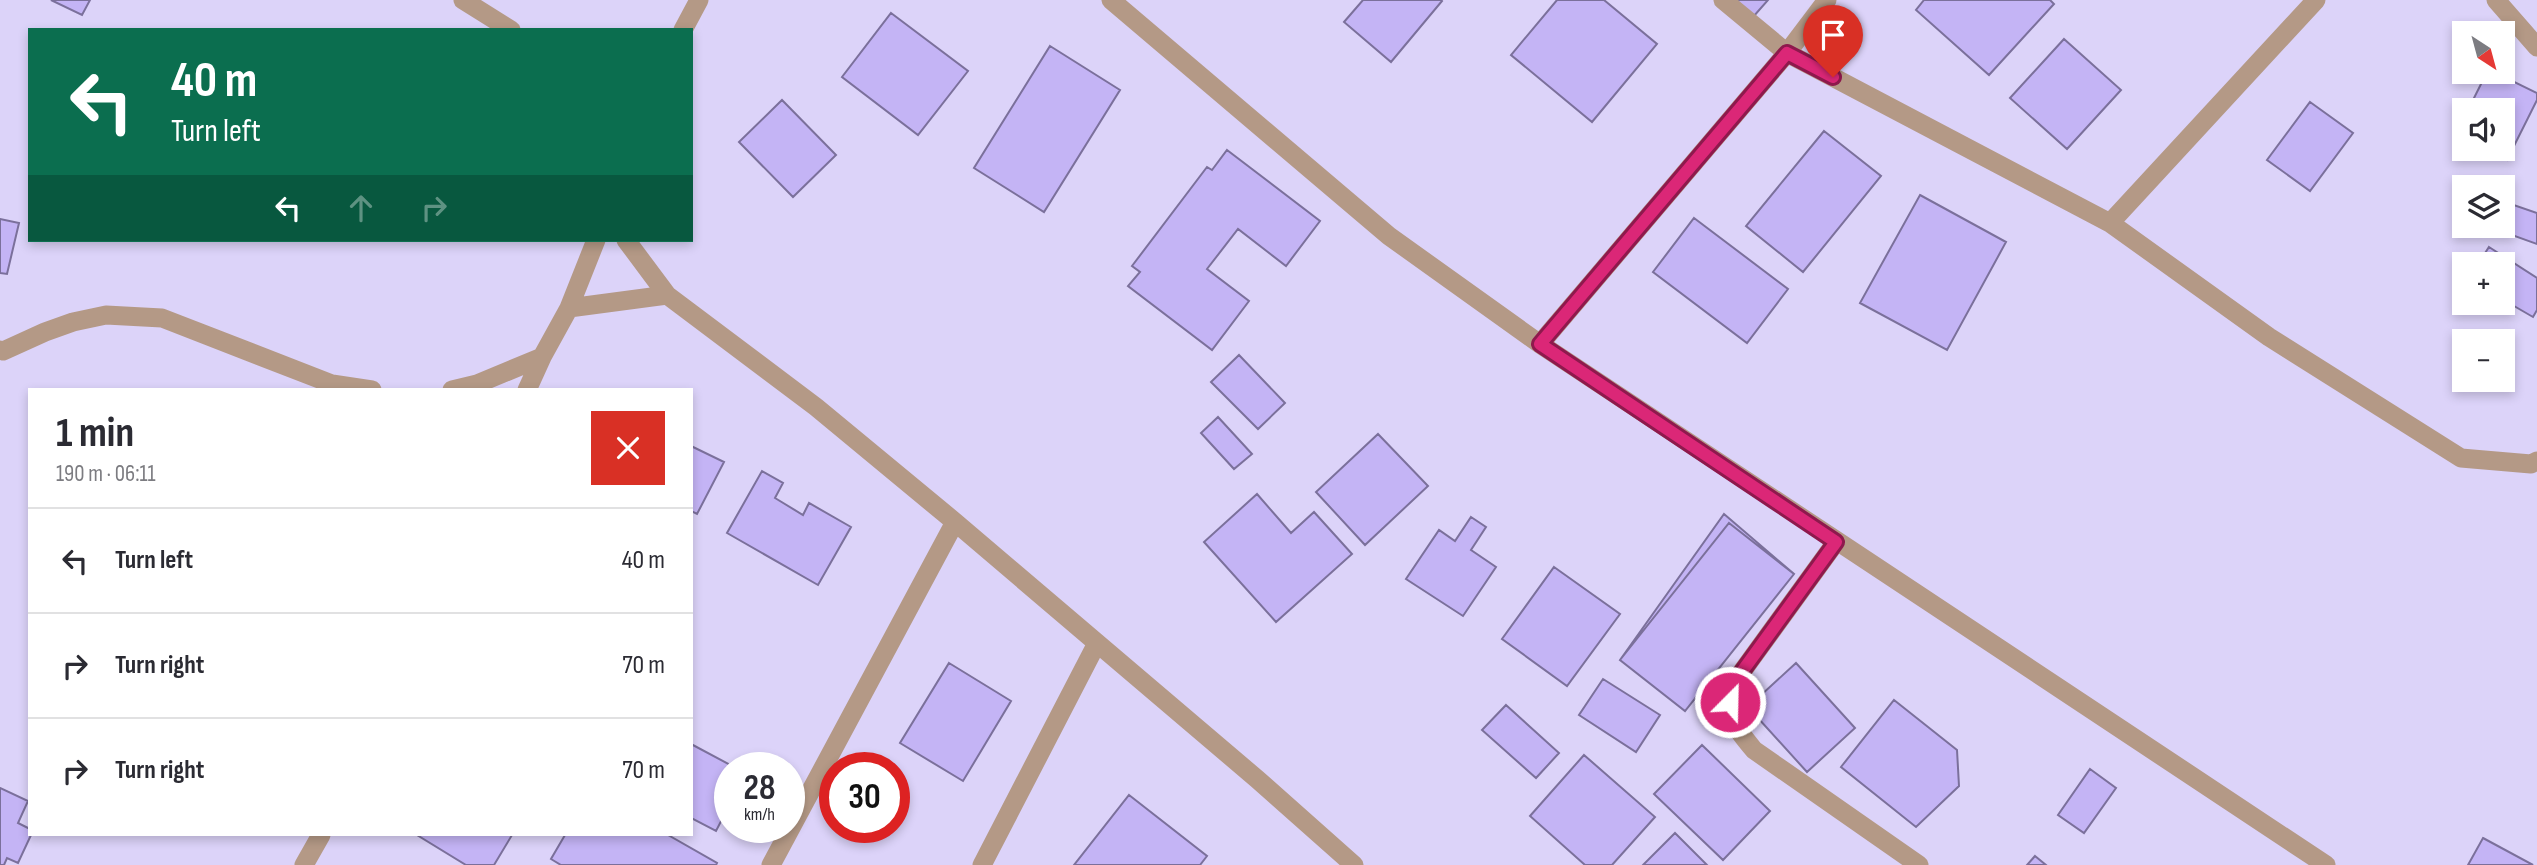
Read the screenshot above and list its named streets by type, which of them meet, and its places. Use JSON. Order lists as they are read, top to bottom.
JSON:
{
  "north": "bottom right",
  "page": {
    "map_buttons": ["+", "−"],
    "turn": ["40 m", "Turn left"],
    "heading": ["1 min", "190 m · 06:11"],
    "list": [
      {
        "name": "Turn left",
        "value": "40 m"
      },
      {
        "name": "Turn right",
        "value": "70 m"
      },
      {
        "name": "Turn right",
        "value": "70 m"
      }
    ],
    "speed": "28 km/h",
    "limit": "30"
  }
}
